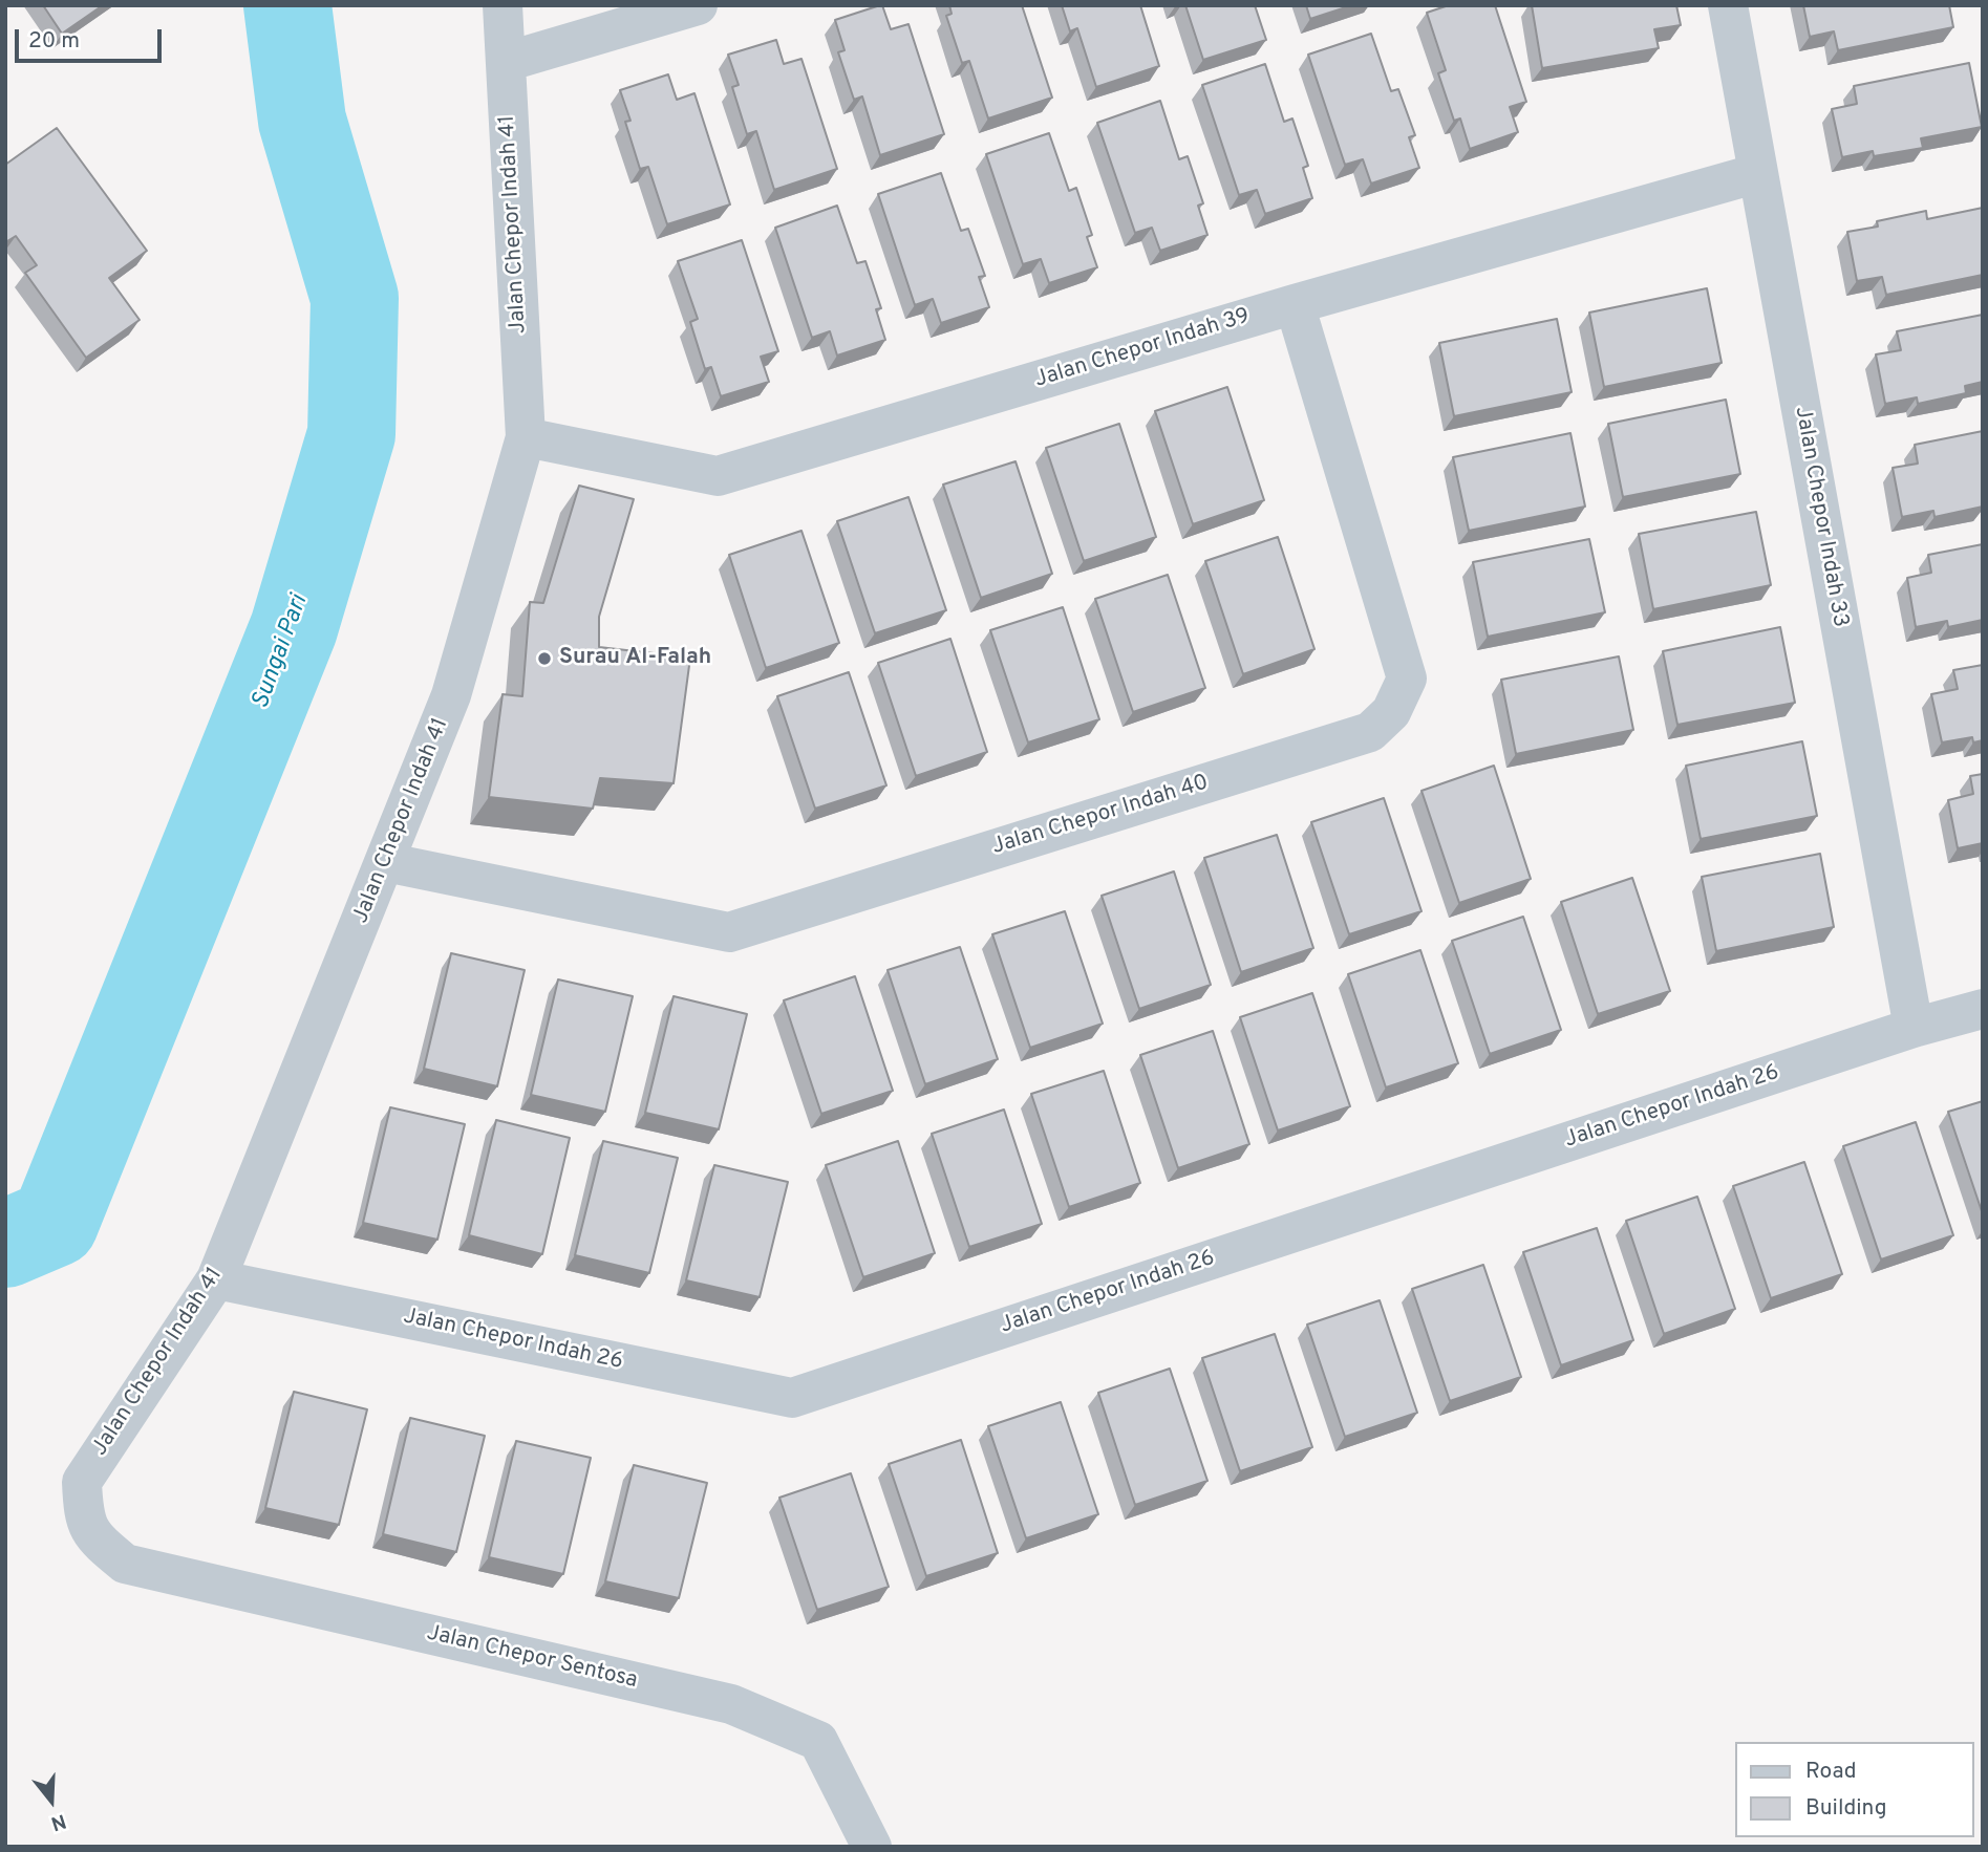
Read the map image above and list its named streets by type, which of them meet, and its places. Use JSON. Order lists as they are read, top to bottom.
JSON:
{
  "streets": {
    "street": [
      "Jalan Chepor Indah 41",
      "Jalan Chepor Indah 39",
      "Jalan Chepor Indah 33",
      "Jalan Chepor Indah 40",
      "Jalan Chepor Indah 26",
      "Jalan Chepor Sentosa"
    ]
  },
  "crossings": [
    ["Jalan Chepor Indah 41", "Jalan Chepor Indah 39"],
    ["Jalan Chepor Indah 41", "Jalan Chepor Indah 40"],
    ["Jalan Chepor Indah 41", "Jalan Chepor Indah 26"],
    ["Jalan Chepor Indah 41", "Jalan Chepor Sentosa"],
    ["Jalan Chepor Indah 39", "Jalan Chepor Indah 33"],
    ["Jalan Chepor Indah 39", "Jalan Chepor Indah 40"],
    ["Jalan Chepor Indah 33", "Jalan Chepor Indah 26"]
  ],
  "water": ["Sungai Pari"],
  "places": ["Surau Al-Falah"],
  "legend": ["Road", "Building"],
  "scale_bar": "20 m",
  "north": "bottom"
}
